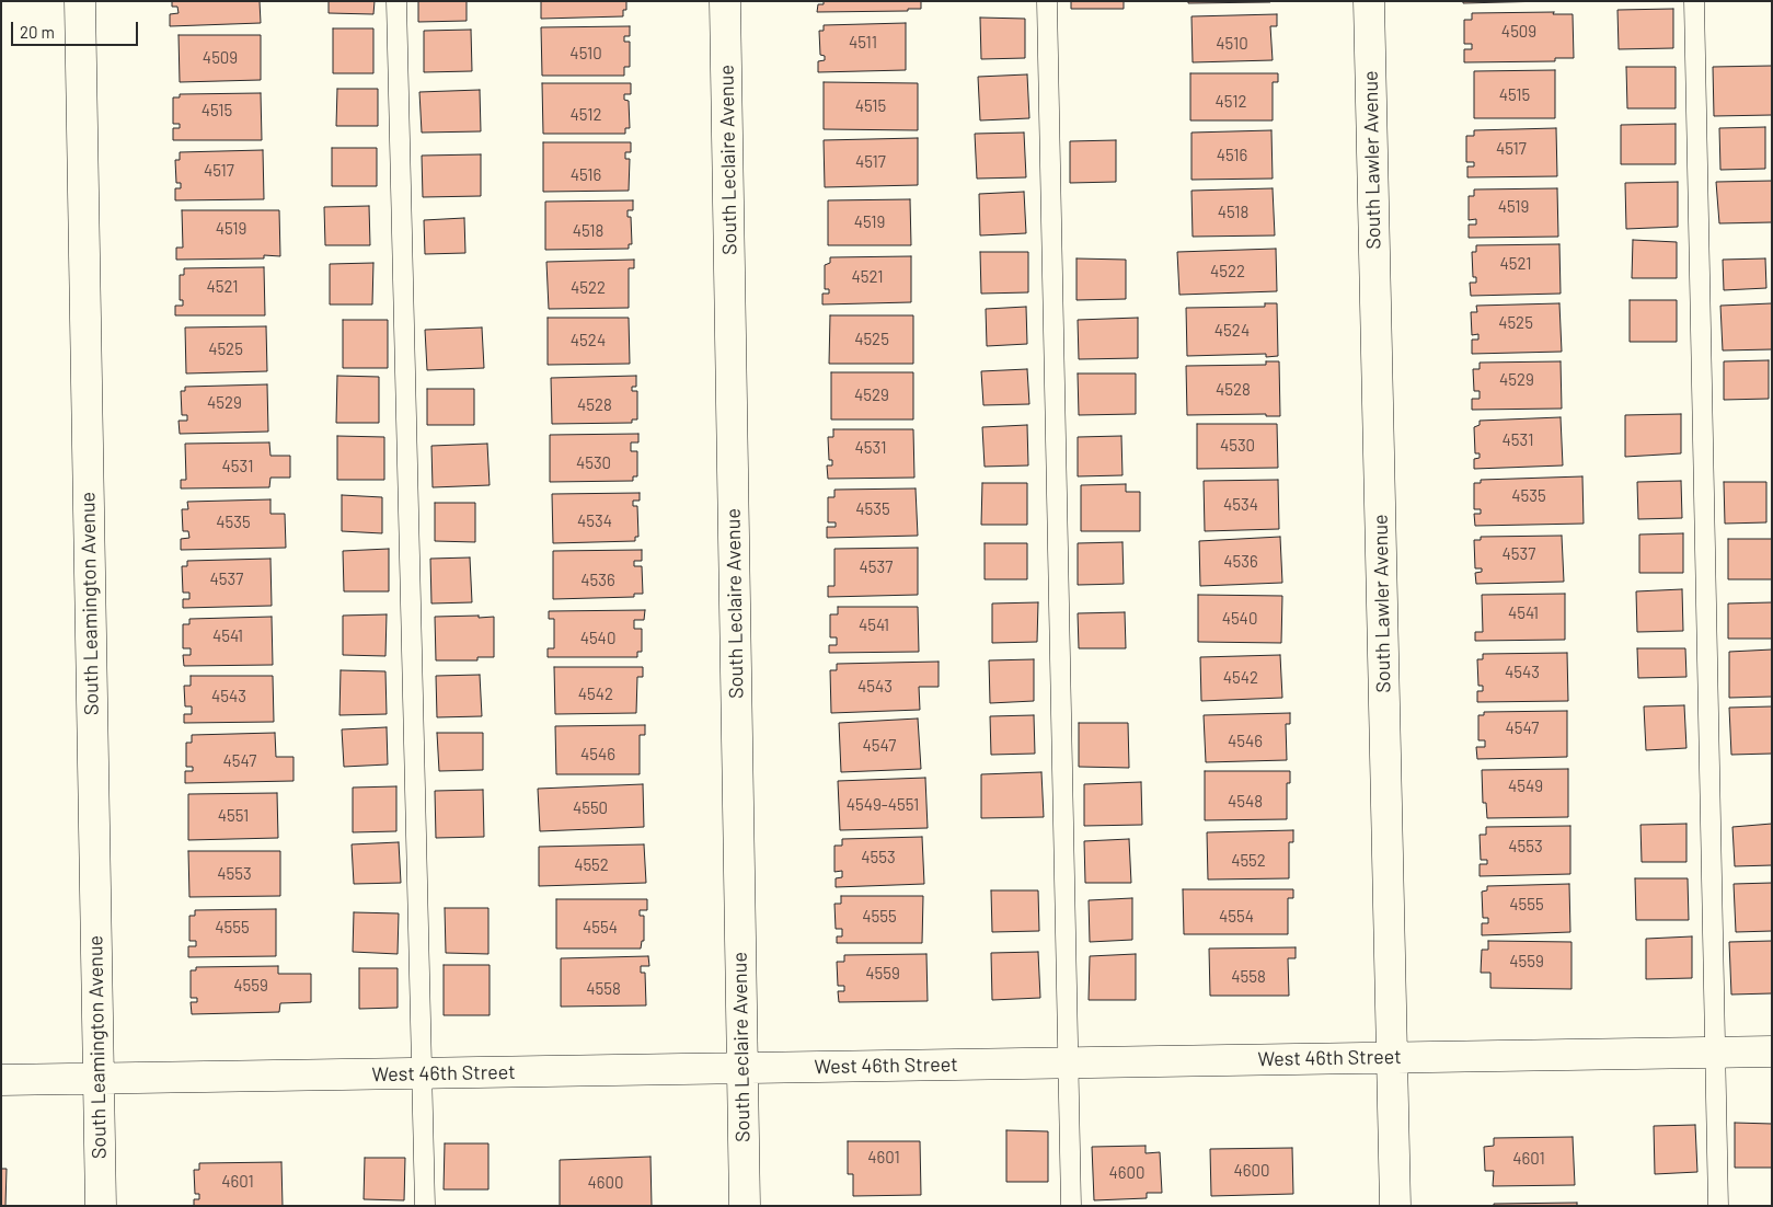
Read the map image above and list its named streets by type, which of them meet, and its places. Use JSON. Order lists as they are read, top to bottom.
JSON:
{
  "streets": {
    "street": [
      "South Leclaire Avenue",
      "South Lawler Avenue",
      "South Leamington Avenue",
      "West 46th Street"
    ]
  },
  "crossings": [
    ["South Leclaire Avenue", "West 46th Street"],
    ["South Lawler Avenue", "West 46th Street"],
    ["South Leamington Avenue", "West 46th Street"]
  ],
  "house_numbers": [
    "4509",
    "4511",
    "4510",
    "4510",
    "4509",
    "4515",
    "4512",
    "4515",
    "4515",
    "4512",
    "4517",
    "4516",
    "4517",
    "4517",
    "4516",
    "4519",
    "4518",
    "4519",
    "4519",
    "4518",
    "4521",
    "4522",
    "4521",
    "4521",
    "4522",
    "4525",
    "4524",
    "4525",
    "4524",
    "4525",
    "4529",
    "4528",
    "4529",
    "4529",
    "4528",
    "4531",
    "4530",
    "4531",
    "4530",
    "4531",
    "4535",
    "4534",
    "4535",
    "4534",
    "4535",
    "4537",
    "4536",
    "4537",
    "4537",
    "4536",
    "4541",
    "4540",
    "4541",
    "4541",
    "4540",
    "4543",
    "4542",
    "4543",
    "4542",
    "4543",
    "4547",
    "4546",
    "4547",
    "4546",
    "4547",
    "4549",
    "4548",
    "4549-4551",
    "4550",
    "4551",
    "4553",
    "4553",
    "4552",
    "4552",
    "4553",
    "4555",
    "4555",
    "4554",
    "4555",
    "4554",
    "4559",
    "4559",
    "4558",
    "4559",
    "4558",
    "4601",
    "4601",
    "4600",
    "4600",
    "4601",
    "4600"
  ],
  "scale_bar": "20 m"
}
